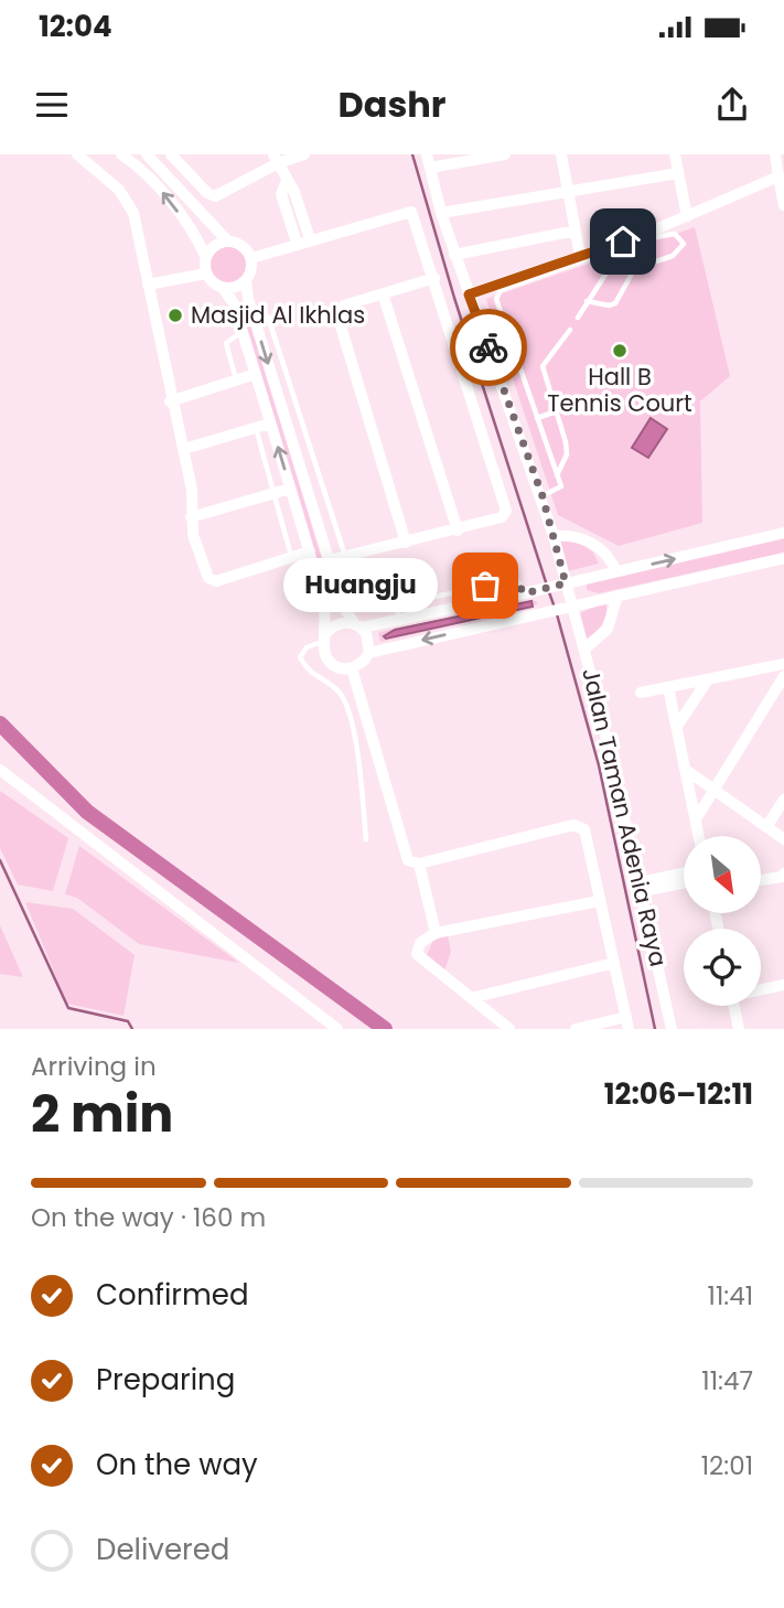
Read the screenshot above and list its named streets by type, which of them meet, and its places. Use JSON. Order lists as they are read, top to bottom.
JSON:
{
  "streets": {
    "street": ["Jalan Taman Adenia Raya"]
  },
  "places": ["Masjid Al Ikhlas", "Hall B Tennis Court", "Huangju"],
  "north": "bottom right",
  "page": {
    "status": "12:04",
    "header": "Dashr",
    "bubble": "Huangju",
    "heading": ["2 min", "Arriving in", "12:06–12:11"],
    "bar": "On the way · 160 m",
    "list": [
      ["Confirmed", "11:41"],
      ["Preparing", "11:47"],
      ["On the way", "12:01"],
      "Delivered"
    ]
  }
}
